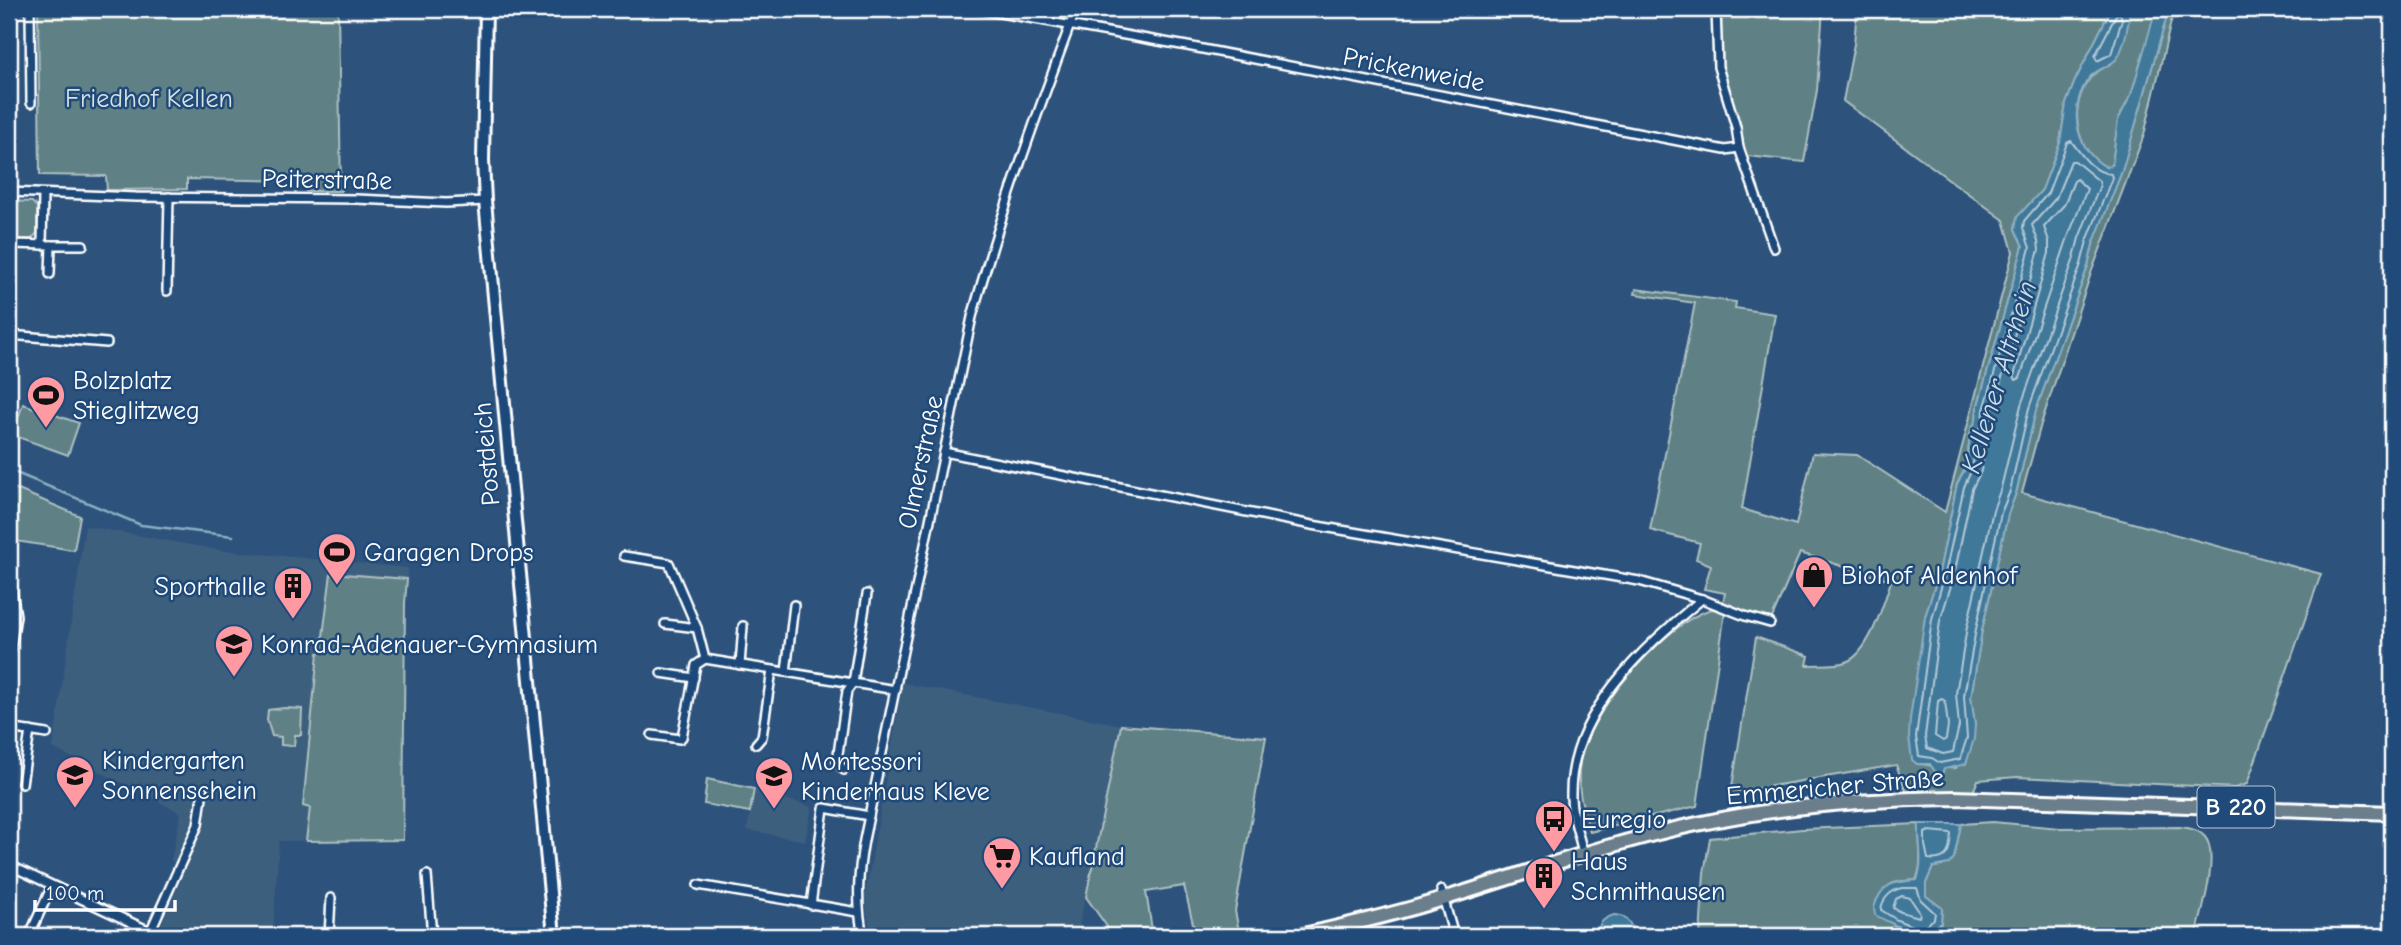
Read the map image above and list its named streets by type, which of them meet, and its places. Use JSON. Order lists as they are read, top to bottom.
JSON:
{
  "streets": {
    "main road": ["Postdeich", "Emmericher Straße", "B 220"],
    "street": ["Prickenweide", "Peiterstraße", "Olmerstraße"]
  },
  "crossings": [
    ["Prickenweide", "Olmerstraße"],
    ["Peiterstraße", "Postdeich"],
    ["Emmericher Straße", "B 220"]
  ],
  "water": ["Kellener Altrhein"],
  "parks": ["Friedhof Kellen"],
  "places": {
    "sports": ["Bolzplatz Stieglitzweg", "Garagen Drops"],
    "shop": ["Biohof Aldenhof"],
    "building": ["Sporthalle", "Haus Schmithausen"],
    "school or university": ["Konrad-Adenauer-Gymnasium", "Kindergarten Sonnenschein", "Montessori Kinderhaus Kleve"],
    "bus stop": ["Euregio"],
    "supermarket": ["Kaufland"]
  },
  "scale_bar": "100 m"
}
